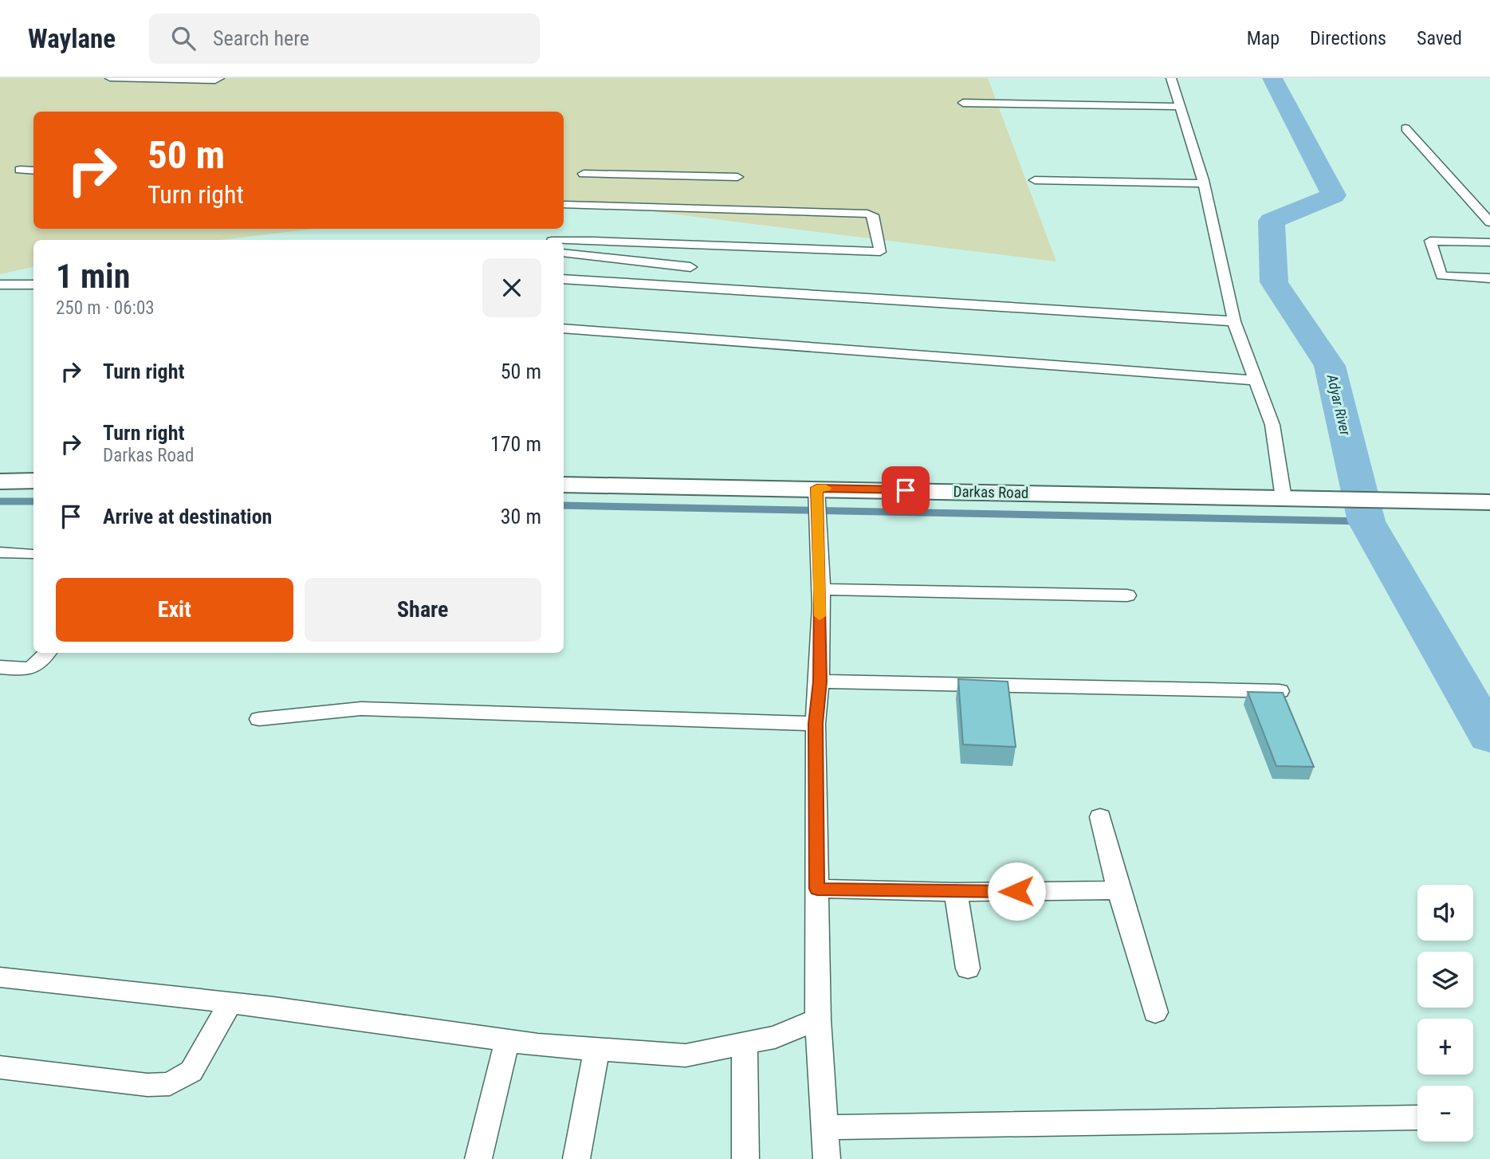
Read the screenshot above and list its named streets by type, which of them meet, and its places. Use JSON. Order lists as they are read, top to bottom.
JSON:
{
  "streets": {
    "main road": ["Darkas Road"]
  },
  "water": ["Adyar River"],
  "page": {
    "header": "Waylane",
    "search": "Search here",
    "nav": ["Map", "Directions", "Saved"],
    "turn": ["50 m", "Turn right"],
    "heading": ["1 min", "250 m · 06:03"],
    "list": [
      {
        "name": "Turn right",
        "value": "50 m"
      },
      {
        "name": "Turn right",
        "note": "Darkas Road",
        "value": "170 m"
      },
      {
        "name": "Arrive at destination",
        "value": "30 m"
      }
    ],
    "buttons": ["Exit", "Share"],
    "map_buttons": ["+", "−"]
  }
}
